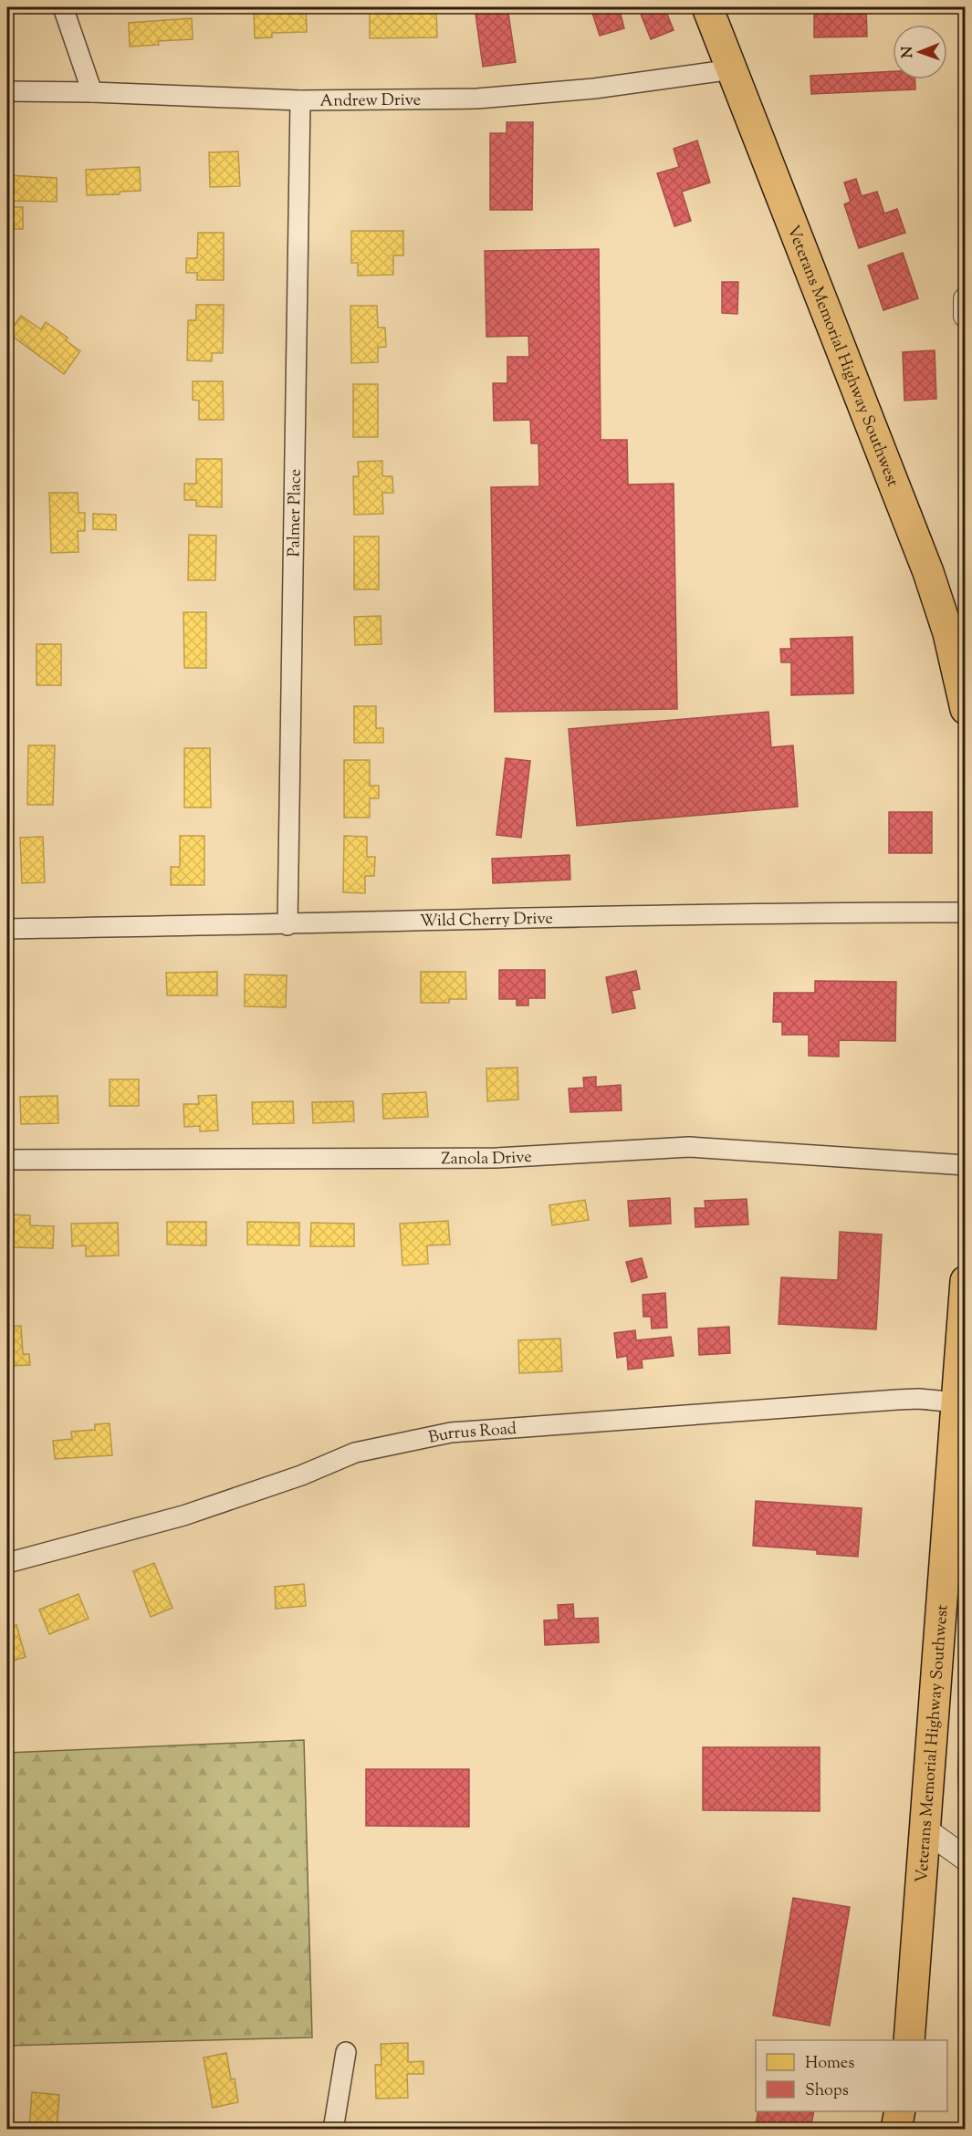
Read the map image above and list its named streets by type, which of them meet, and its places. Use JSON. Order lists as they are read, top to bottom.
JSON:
{
  "streets": {
    "main road": ["Veterans Memorial Highway Southwest"],
    "street": [
      "Andrew Drive",
      "Palmer Place",
      "Wild Cherry Drive",
      "Zanola Drive",
      "Burrus Road"
    ]
  },
  "crossings": [
    ["Andrew Drive", "Veterans Memorial Highway Southwest"],
    ["Andrew Drive", "Palmer Place"],
    ["Veterans Memorial Highway Southwest", "Burrus Road"],
    ["Palmer Place", "Wild Cherry Drive"]
  ],
  "legend": ["Homes", "Shops"],
  "north": "left"
}
